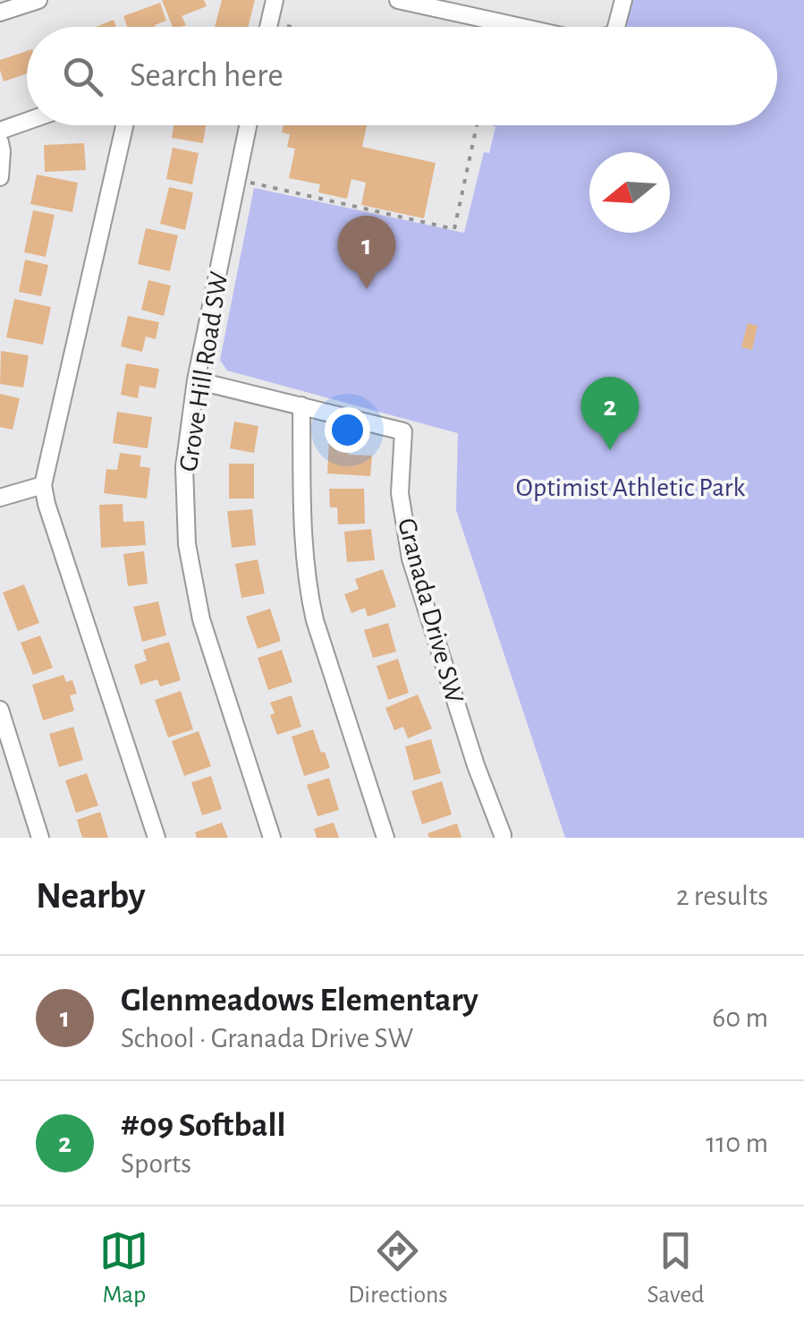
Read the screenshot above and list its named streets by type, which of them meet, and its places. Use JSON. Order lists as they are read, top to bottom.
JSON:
{
  "streets": {
    "street": ["Grove Hill Road SW", "Granada Drive SW"]
  },
  "crossings": [
    ["Grove Hill Road SW", "Granada Drive SW"]
  ],
  "parks": ["Optimist Athletic Park"],
  "north": "left",
  "page": {
    "search": "Search here",
    "pins": ["1", "2"],
    "heading": ["Nearby", "2 results"],
    "list": [
      {
        "mark": "1",
        "name": "Glenmeadows Elementary",
        "note": "School · Granada Drive SW",
        "value": "60 m"
      },
      {
        "mark": "2",
        "name": "#09 Softball",
        "note": "Sports",
        "value": "110 m"
      }
    ],
    "nav": ["Map", "Directions", "Saved"]
  }
}
